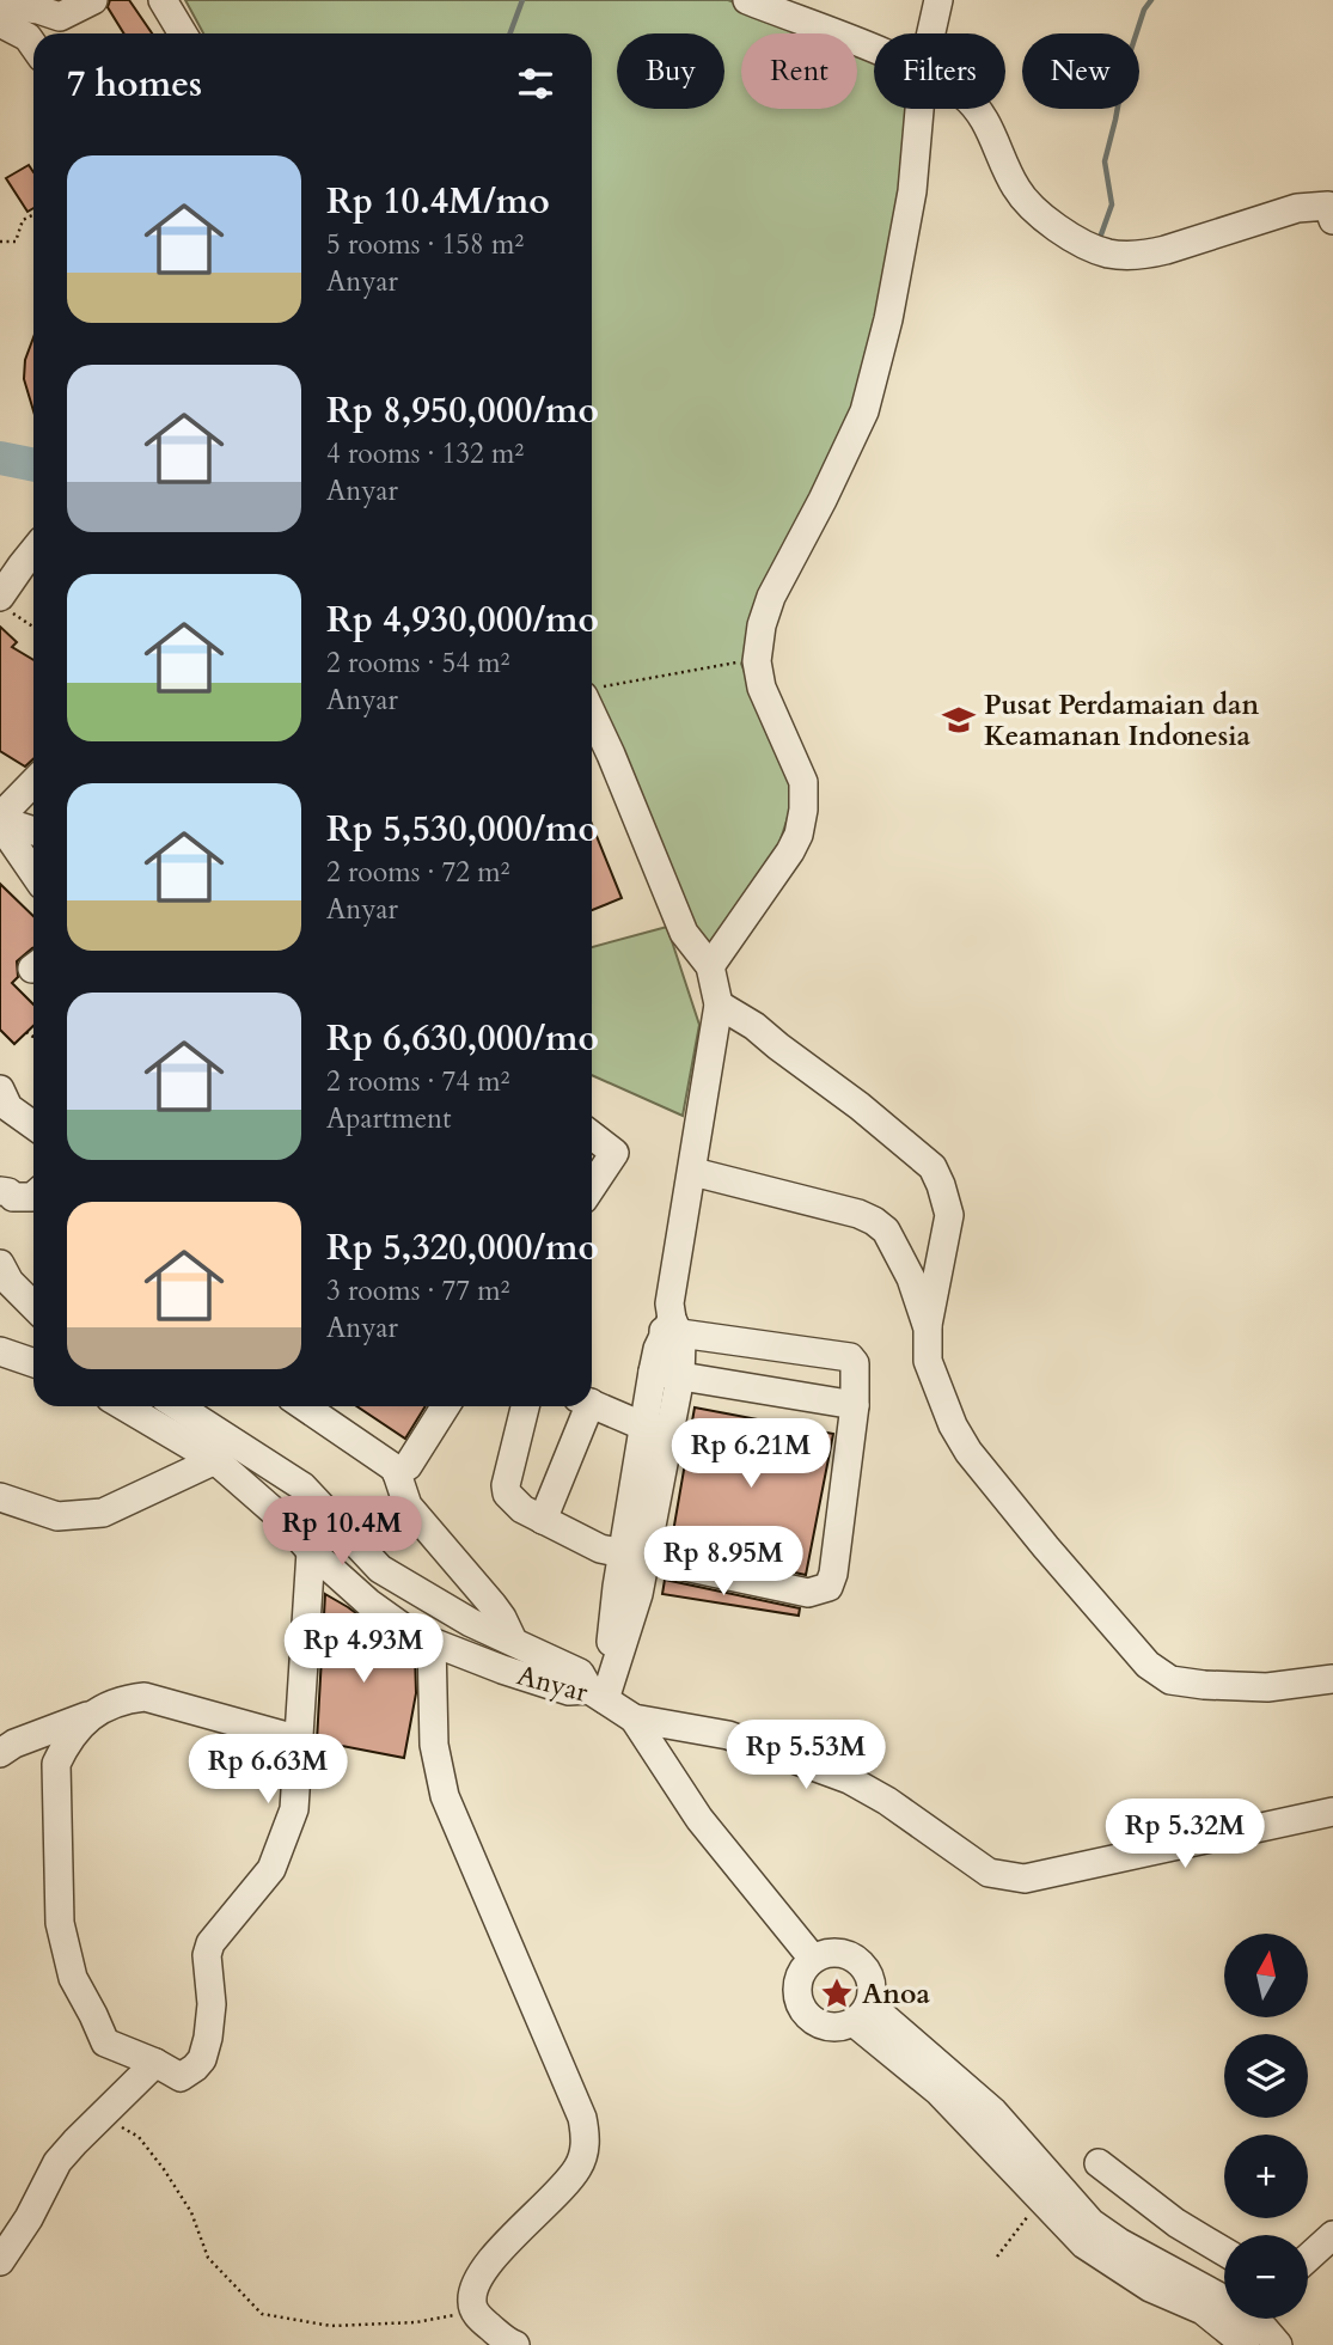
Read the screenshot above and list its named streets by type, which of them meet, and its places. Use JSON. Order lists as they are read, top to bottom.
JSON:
{
  "streets": {
    "street": ["Anyar"]
  },
  "places": {
    "school or university": ["Pusat Perdamaian dan Keamanan Indonesia"],
    "place": ["Anoa"]
  },
  "north": "top",
  "page": {
    "chip": [
      "Buy",
      "Rent",
      "Filters",
      "New"
    ],
    "heading": "7 homes",
    "list": [
      {
        "name": "Rp 10.4M/mo",
        "note": "5 rooms · 158 m² · Anyar"
      },
      {
        "name": "Rp 8,950,000/mo",
        "note": "4 rooms · 132 m² · Anyar"
      },
      {
        "name": "Rp 4,930,000/mo",
        "note": "2 rooms · 54 m² · Anyar"
      },
      {
        "name": "Rp 5,530,000/mo",
        "note": "2 rooms · 72 m² · Anyar"
      },
      {
        "name": "Rp 6,630,000/mo",
        "note": "2 rooms · 74 m² · Apartment"
      },
      {
        "name": "Rp 5,320,000/mo",
        "note": "3 rooms · 77 m² · Anyar"
      }
    ],
    "price": [
      "Rp 6.21M",
      "Rp 10.4M",
      "Rp 8.95M",
      "Rp 4.93M",
      "Rp 5.53M",
      "Rp 6.63M",
      "Rp 5.32M"
    ],
    "map_buttons": ["+", "−"]
  }
}
